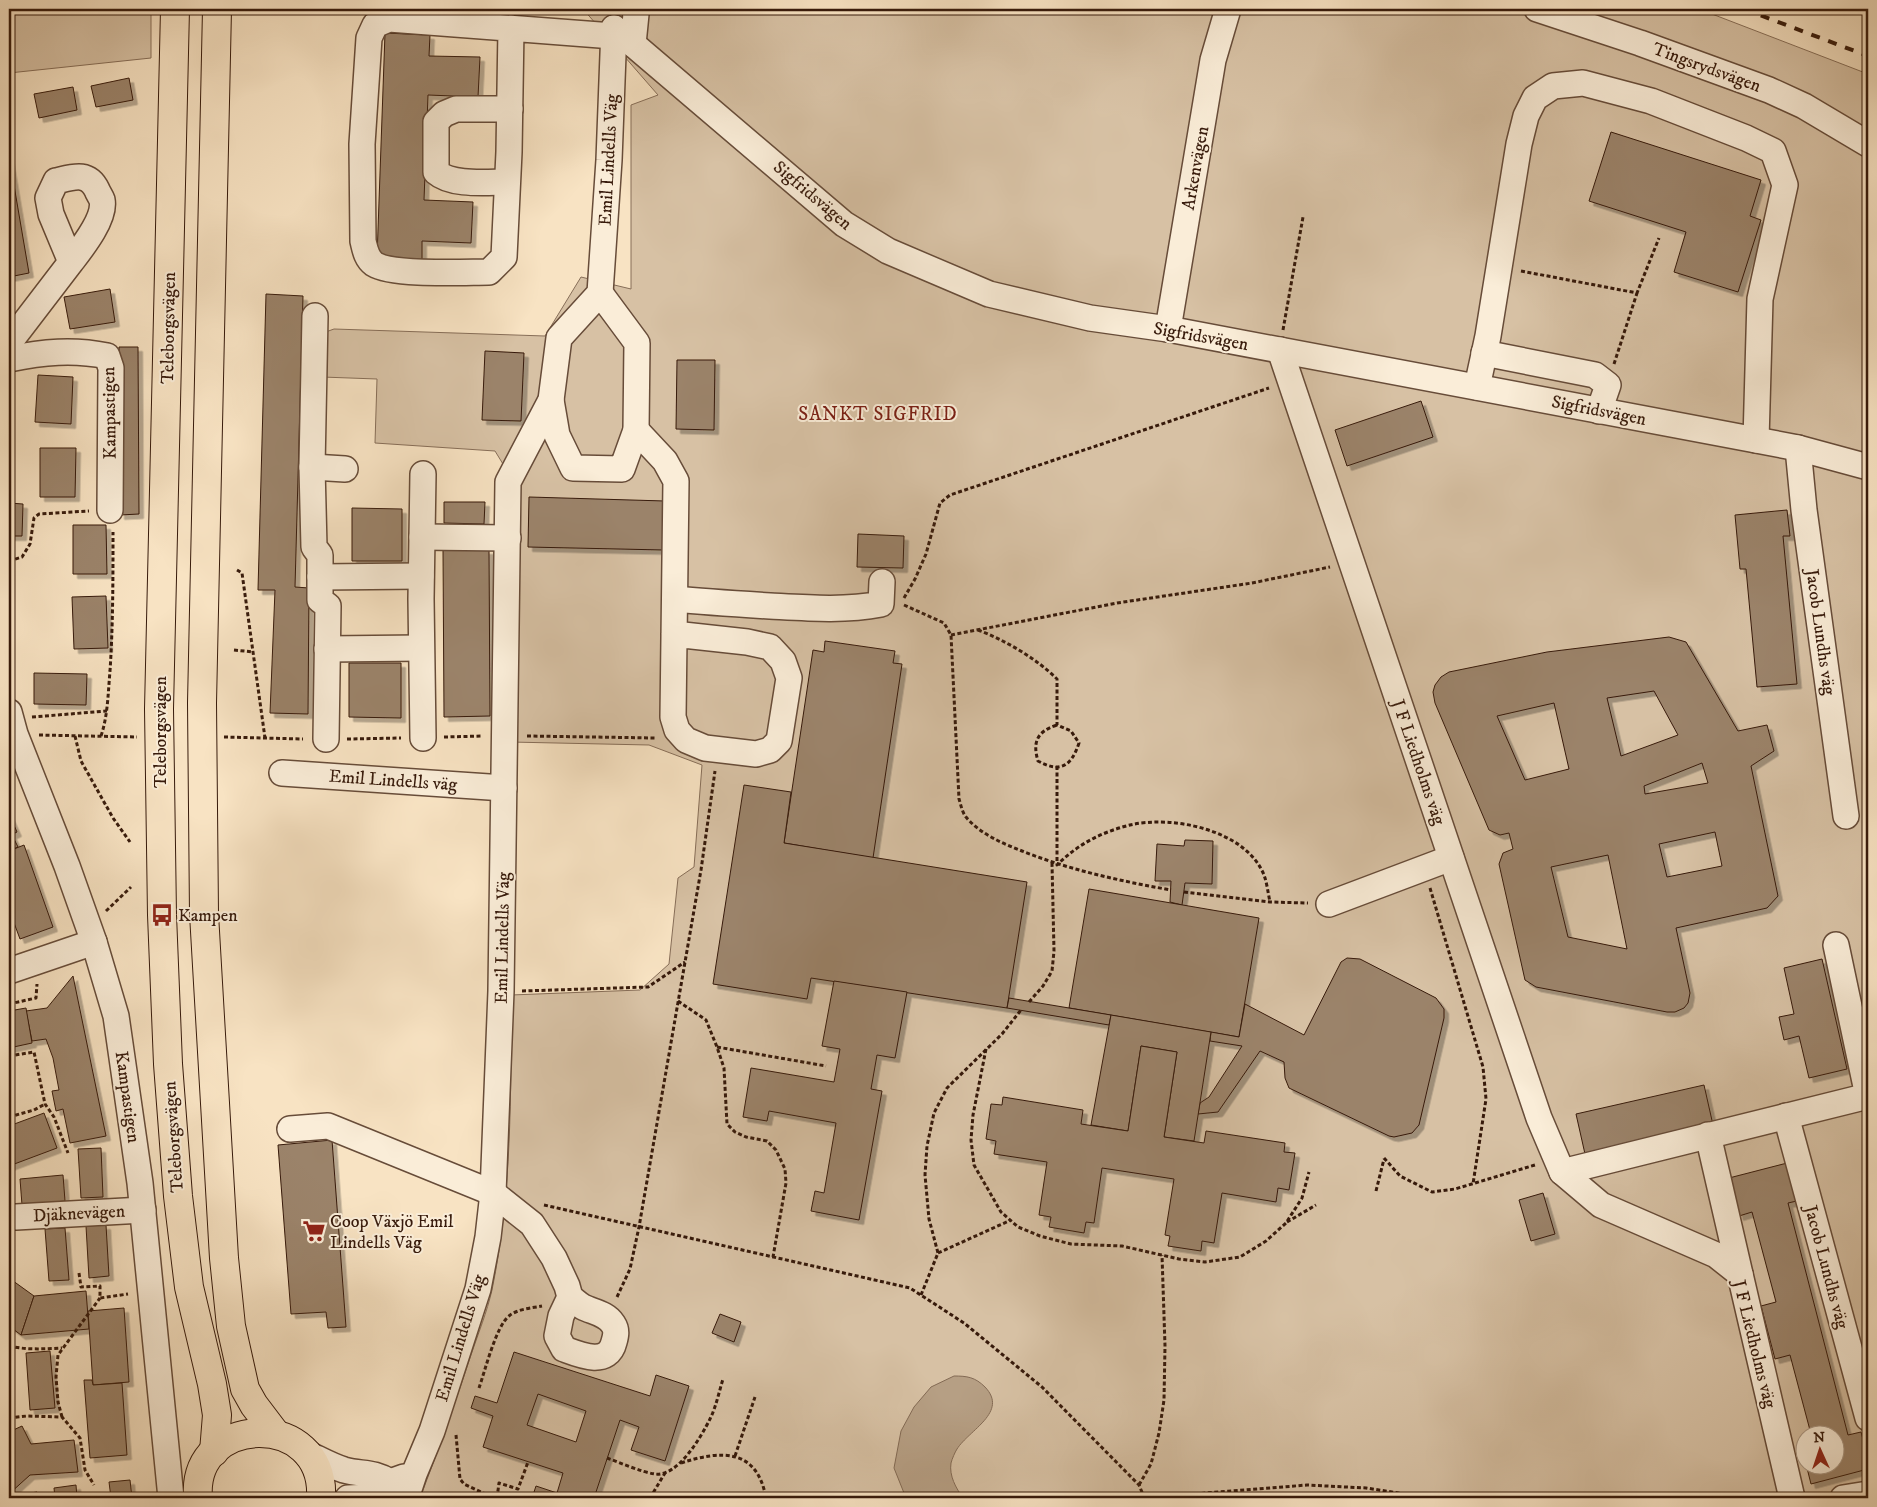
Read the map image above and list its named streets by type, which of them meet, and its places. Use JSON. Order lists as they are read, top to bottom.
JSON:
{
  "streets": {
    "main road": ["Teleborgsvägen"],
    "street": [
      "Tingsrydsvägen",
      "Emil Lindells Väg",
      "Arkenvägen",
      "Sigfridsvägen",
      "Kampastigen",
      "Jacob Lundhs väg",
      "J F Liedholms väg",
      "Emil Lindells väg",
      "Djäknevägen"
    ]
  },
  "crossings": [
    ["Emil Lindells Väg", "Sigfridsvägen"],
    ["Emil Lindells Väg", "Emil Lindells väg"],
    ["Arkenvägen", "Sigfridsvägen"],
    ["Sigfridsvägen", "Jacob Lundhs väg"],
    ["Sigfridsvägen", "J F Liedholms väg"],
    ["Kampastigen", "Djäknevägen"]
  ],
  "districts": ["SANKT SIGFRID"],
  "places": {
    "bus stop": ["Kampen"],
    "supermarket": ["Coop Växjö Emil Lindells Väg"]
  },
  "north": "top"
}
